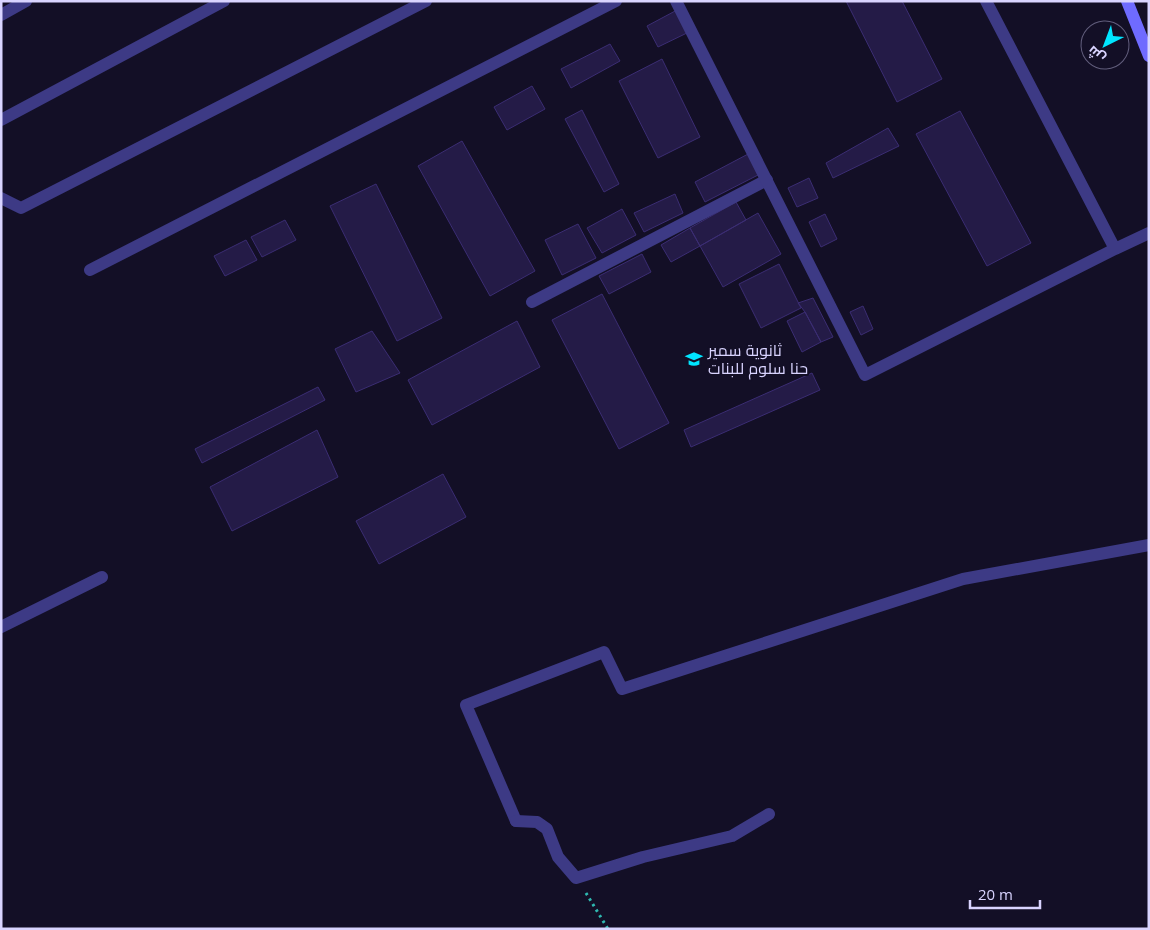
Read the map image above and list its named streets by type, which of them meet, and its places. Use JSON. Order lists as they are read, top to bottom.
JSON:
{
  "places": {
    "school or university": ["ثانوية سمير حنا سلوم للبنات"]
  },
  "scale_bar": "20 m",
  "north": "bottom left"
}
